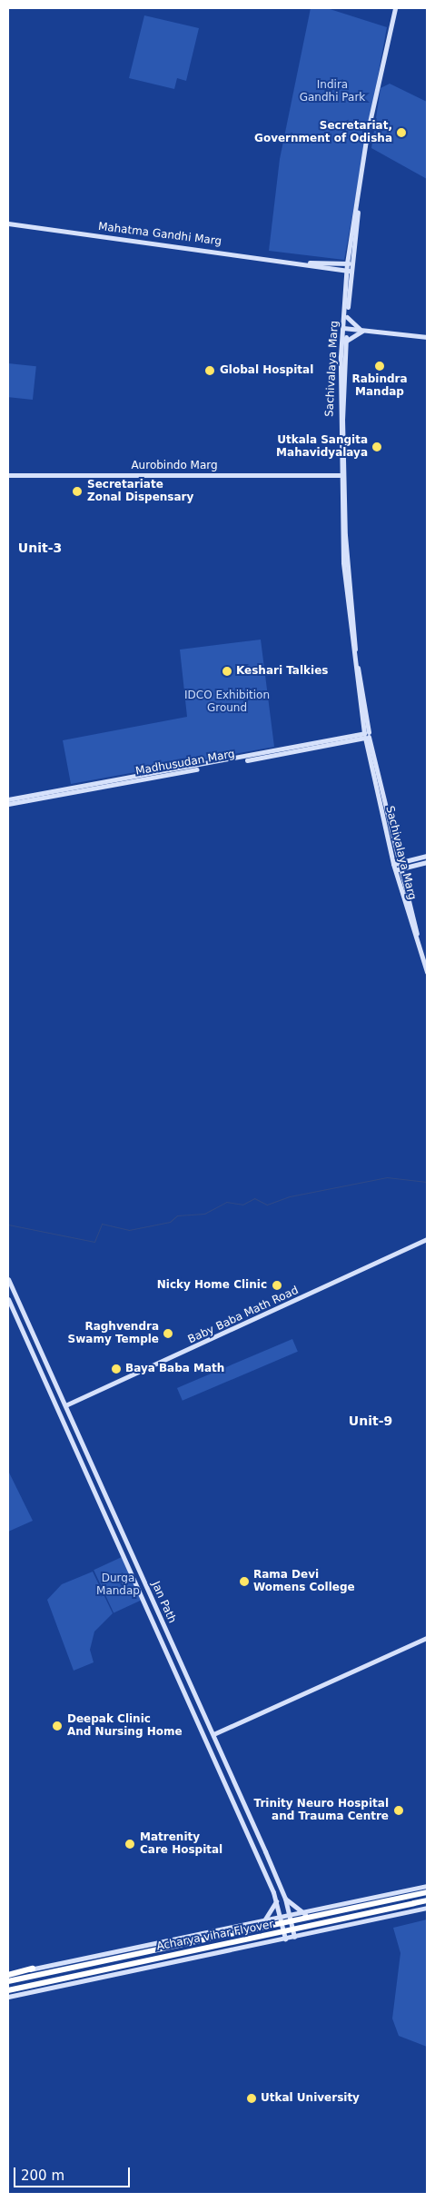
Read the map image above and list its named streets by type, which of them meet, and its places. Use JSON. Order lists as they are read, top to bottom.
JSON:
{
  "streets": {
    "highway": ["Acharya vihar Flyover"],
    "street": [
      "Mahatma Gandhi Marg",
      "Sachivalaya Marg",
      "Aurobindo Marg",
      "Madhusudan Marg",
      "Baby Baba Math Road",
      "Jan Path"
    ]
  },
  "crossings": [
    ["Mahatma Gandhi Marg", "Sachivalaya Marg"],
    ["Sachivalaya Marg", "Aurobindo Marg"],
    ["Sachivalaya Marg", "Madhusudan Marg"],
    ["Baby Baba Math Road", "Jan Path"]
  ],
  "districts": ["Unit-3", "Unit-9"],
  "parks": ["Indira Gandhi Park", "IDCO Exhibition Ground", "Durga Mandap"],
  "places": [
    "Secretariat, Government of Odisha",
    "Rabindra Mandap",
    "Global Hospital",
    "Utkala Sangita Mahavidyalaya",
    "Secretariate Zonal Dispensary",
    "Keshari Talkies",
    "Nicky Home Clinic",
    "Raghvendra Swamy Temple",
    "Baya Baba Math",
    "Rama Devi Womens College",
    "Deepak Clinic And Nursing Home",
    "Trinity Neuro Hospital and Trauma Centre",
    "Matrenity Care Hospital",
    "Utkal University"
  ],
  "scale_bar": "200 m"
}
